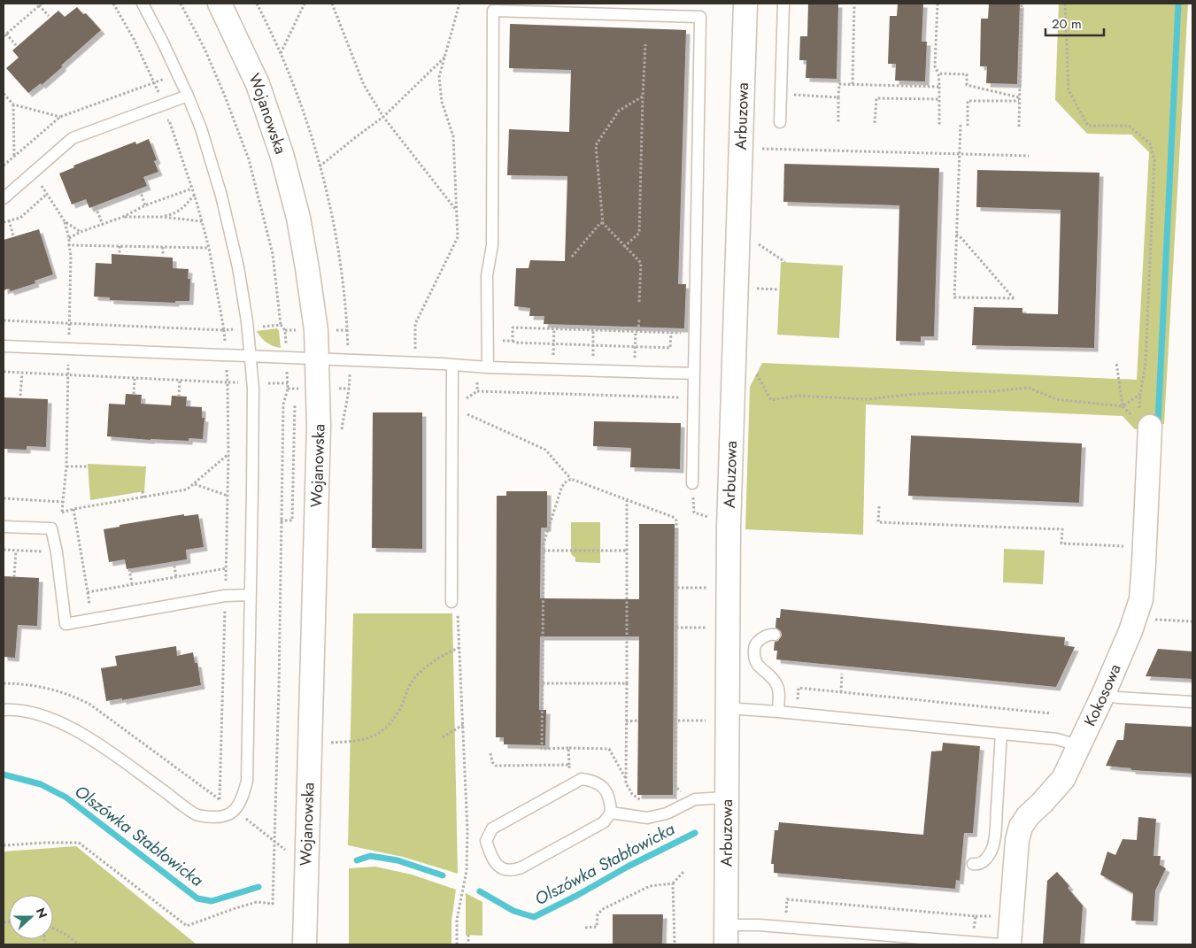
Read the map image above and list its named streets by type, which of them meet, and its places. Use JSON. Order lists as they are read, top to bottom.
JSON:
{
  "streets": {
    "street": ["Wojanowska", "Arbuzowa", "Kokosowa"]
  },
  "water": ["Olszówka Stabłowicka"],
  "scale_bar": "20 m",
  "north": "right"
}
